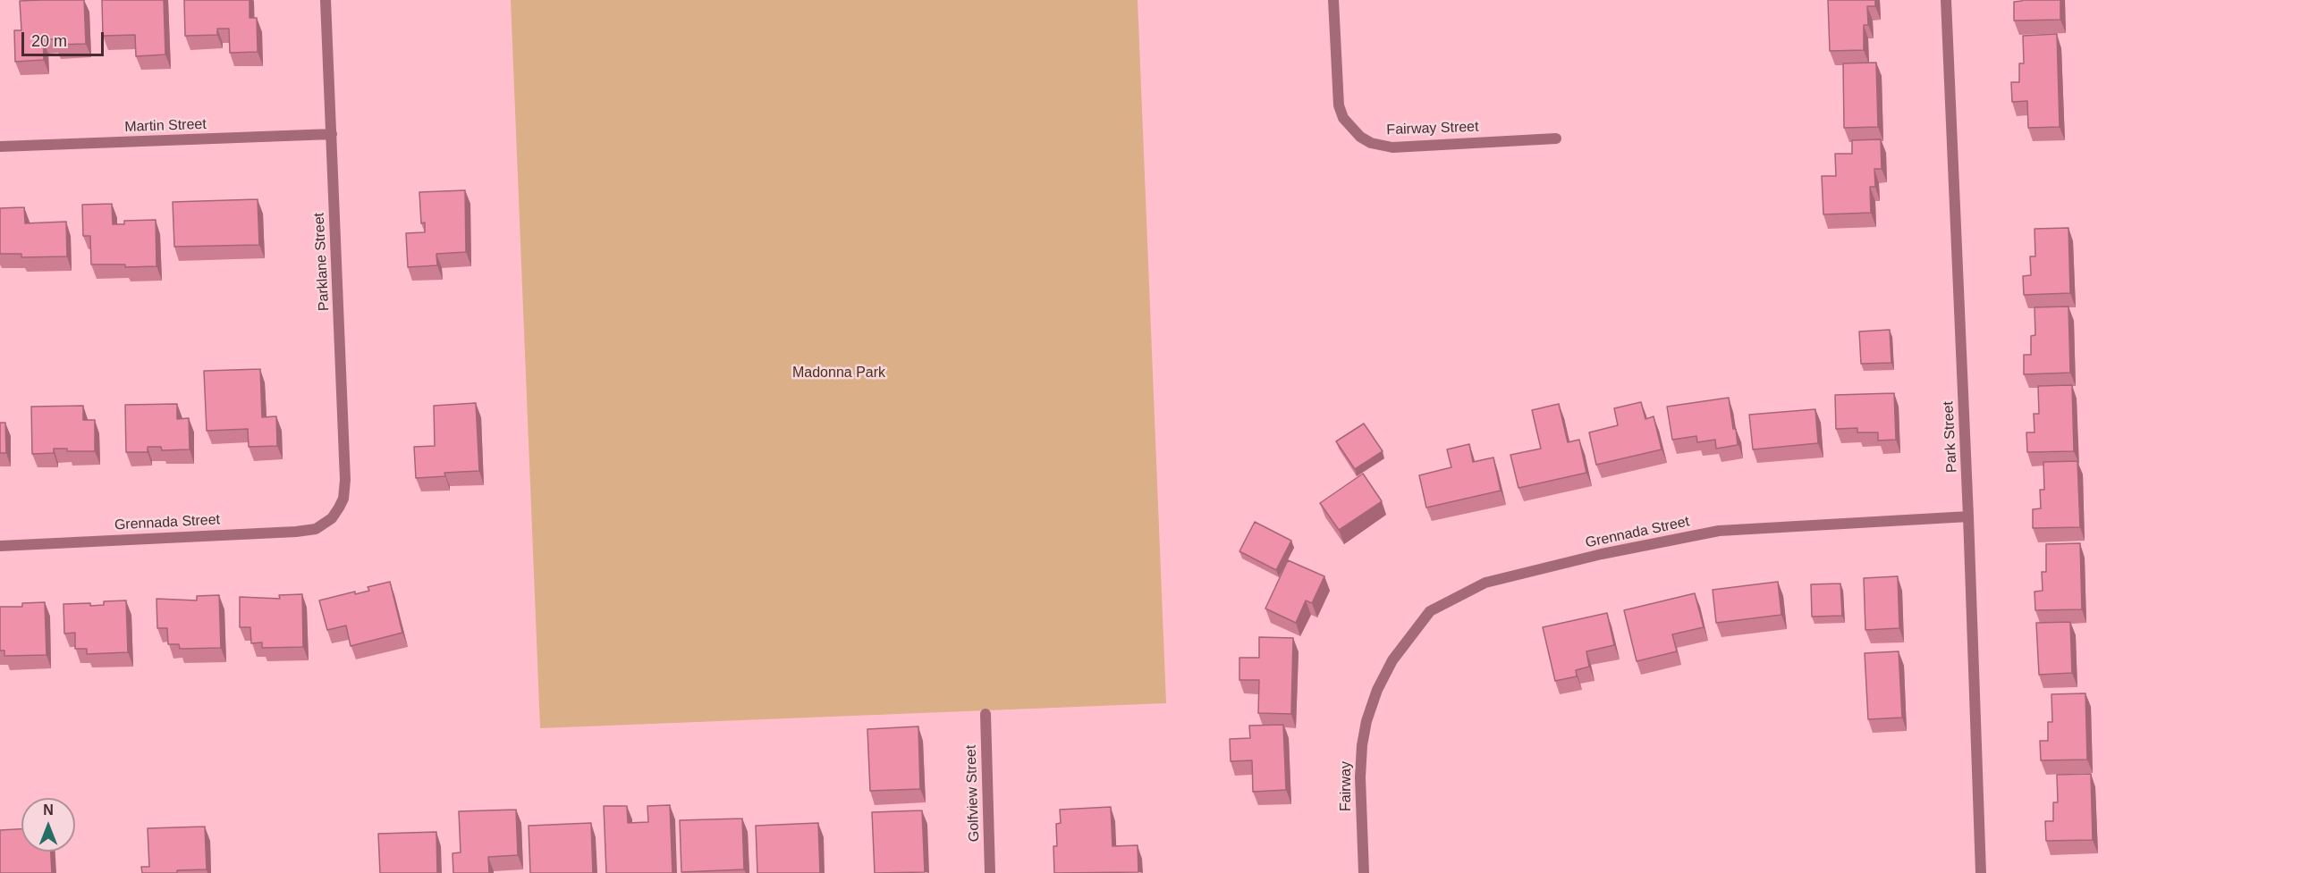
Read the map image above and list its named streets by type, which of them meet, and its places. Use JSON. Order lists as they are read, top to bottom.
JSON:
{
  "streets": {
    "street": [
      "Martin Street",
      "Fairway Street",
      "Parklane Street",
      "Park Street",
      "Grennada Street",
      "Fairway",
      "Golfview Street"
    ]
  },
  "crossings": [
    ["Martin Street", "Parklane Street"],
    ["Parklane Street", "Grennada Street"],
    ["Park Street", "Grennada Street"],
    ["Grennada Street", "Fairway"]
  ],
  "parks": ["Madonna Park"],
  "scale_bar": "20 m",
  "north": "top"
}
